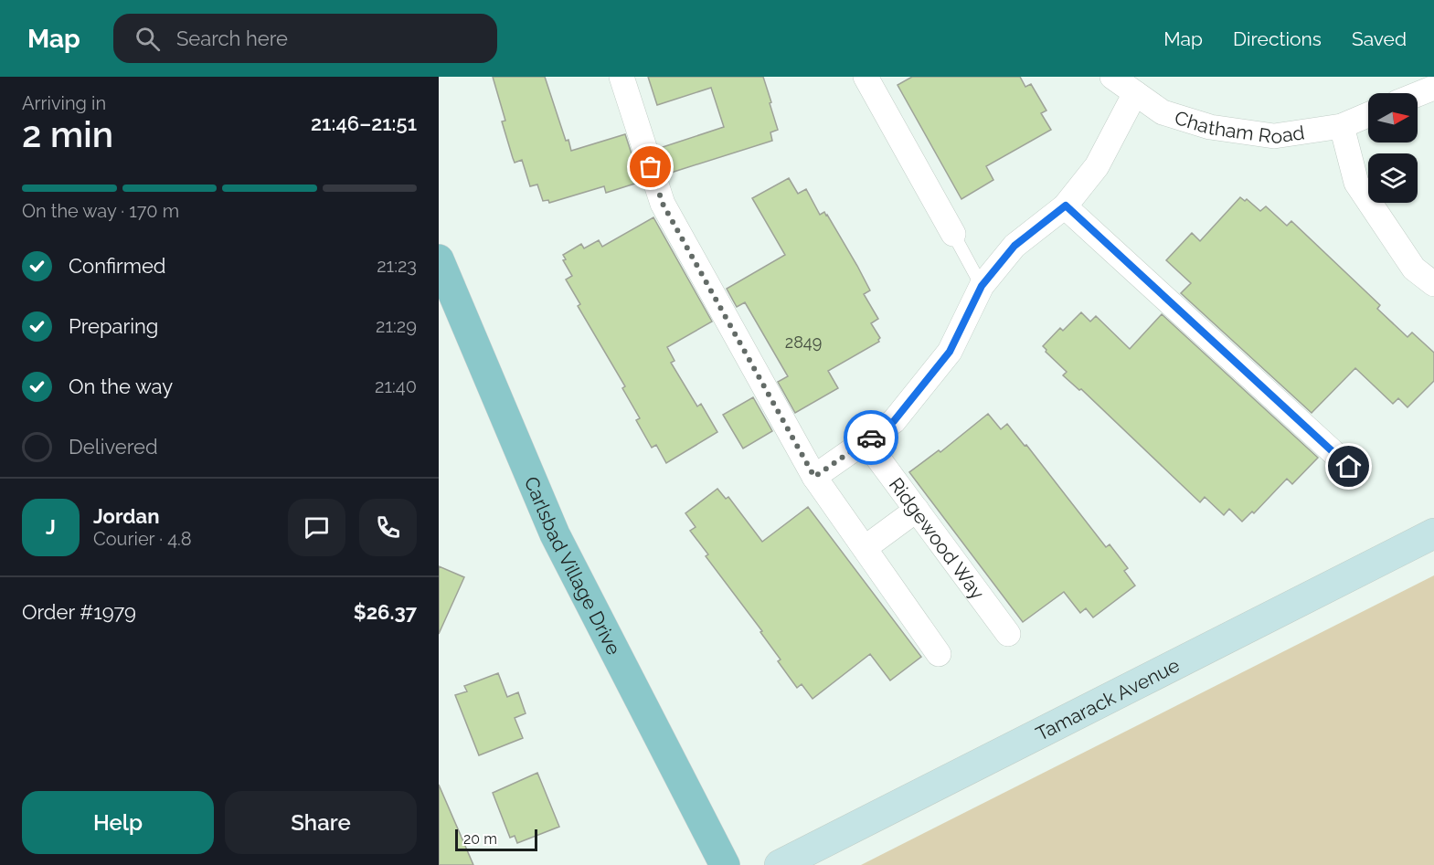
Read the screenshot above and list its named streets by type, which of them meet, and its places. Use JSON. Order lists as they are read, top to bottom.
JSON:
{
  "streets": {
    "main road": ["Carlsbad Village Drive", "Tamarack Avenue"],
    "street": ["Chatham Road", "Ridgewood Way"]
  },
  "house_numbers": ["2849"],
  "scale_bar": "20 m",
  "north": "right",
  "page": {
    "header": "Map",
    "search": "Search here",
    "nav": ["Map", "Directions", "Saved"],
    "heading": ["2 min", "Arriving in", "21:46–21:51"],
    "panel": [
      "Jordan",
      "Courier · 4.8",
      "Order #1979",
      "$26.37"
    ],
    "bar": "On the way · 170 m",
    "list": [
      ["Confirmed", "21:23"],
      ["Preparing", "21:29"],
      ["On the way", "21:40"],
      "Delivered"
    ],
    "round": "J",
    "buttons": ["Help", "Share"],
    "scale": "20 m"
  }
}
